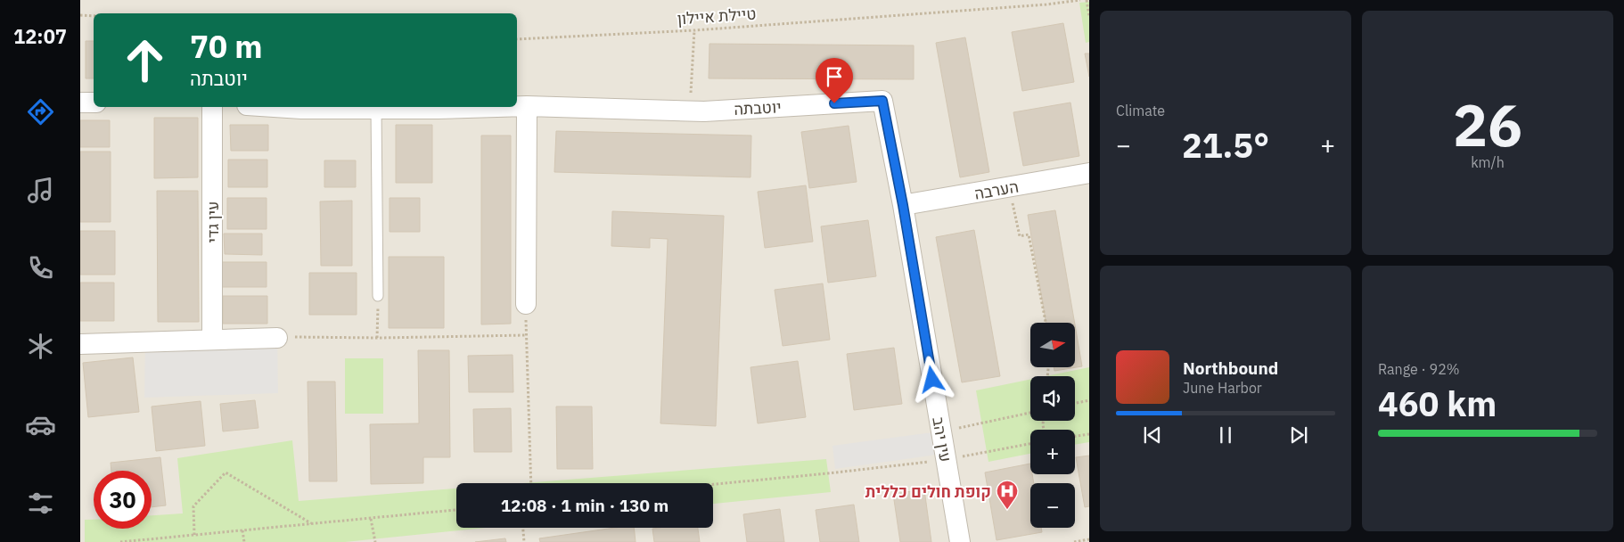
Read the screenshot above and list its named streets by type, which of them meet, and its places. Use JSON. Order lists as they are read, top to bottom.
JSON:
{
  "streets": {
    "street": [
      "יוטבתה",
      "הערבה",
      "עין גדי",
      "עין יהב"
    ],
    "path": ["טיילת איילון"]
  },
  "crossings": [
    ["יוטבתה", "הערבה"],
    ["יוטבתה", "עין יהב"],
    ["הערבה", "עין יהב"]
  ],
  "places": {
    "hospital": ["קופת חולים כללית"]
  },
  "north": "right",
  "page": {
    "tabs": "12:07",
    "tile": [
      "Climate",
      ["26", "km/h"],
      ["Range · 92%", "460 km"]
    ],
    "turn": ["70 m", "יוטבתה"],
    "heat": ["−", "21.5°", "+"],
    "map_buttons": ["+", "−"],
    "song": ["Northbound", "June Harbor"],
    "limit": "30",
    "trip": "12:08 · 1 min · 130 m"
  }
}
